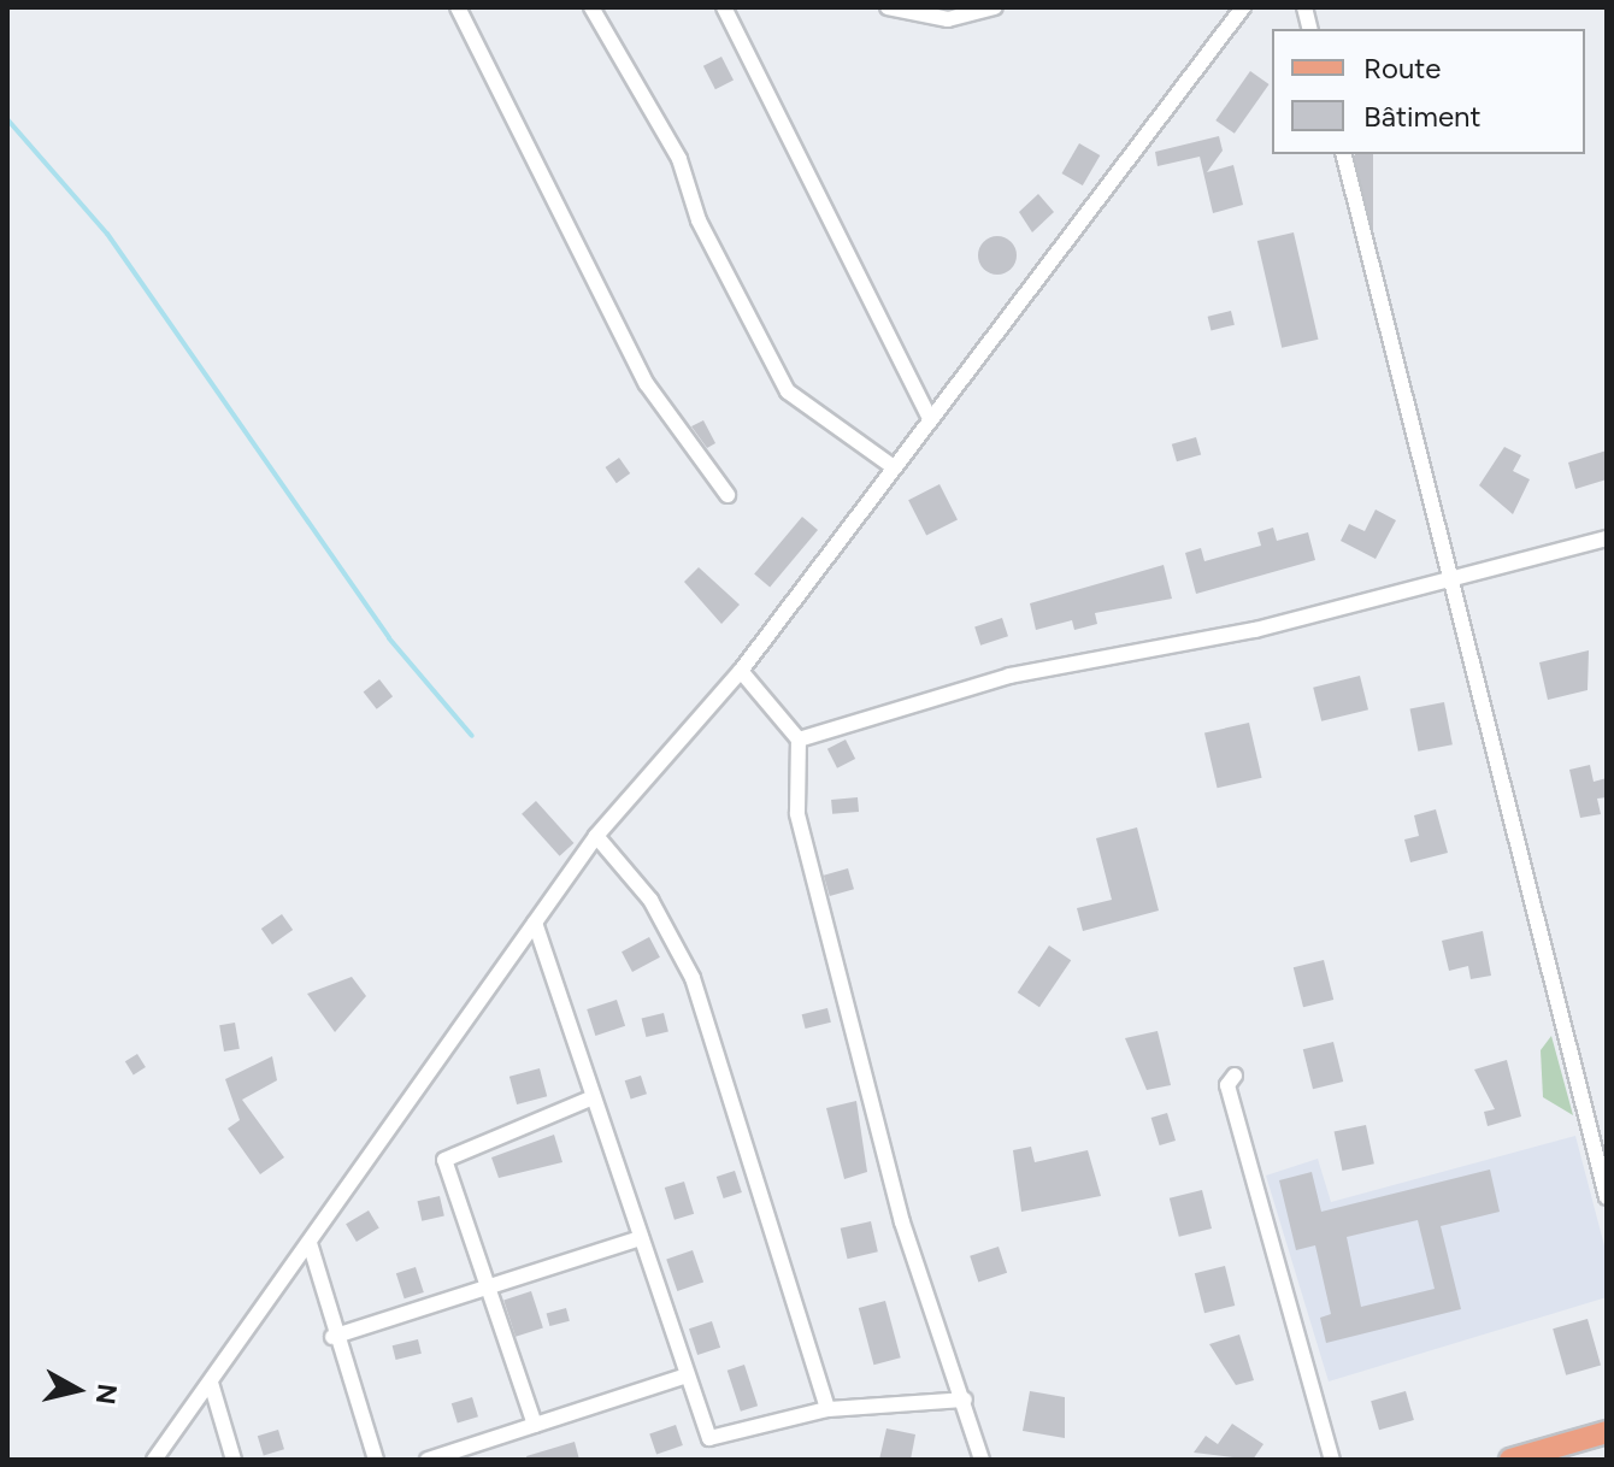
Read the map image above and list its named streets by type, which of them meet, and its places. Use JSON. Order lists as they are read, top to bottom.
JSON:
{
  "legend": ["Route", "Bâtiment"],
  "north": "right"
}
